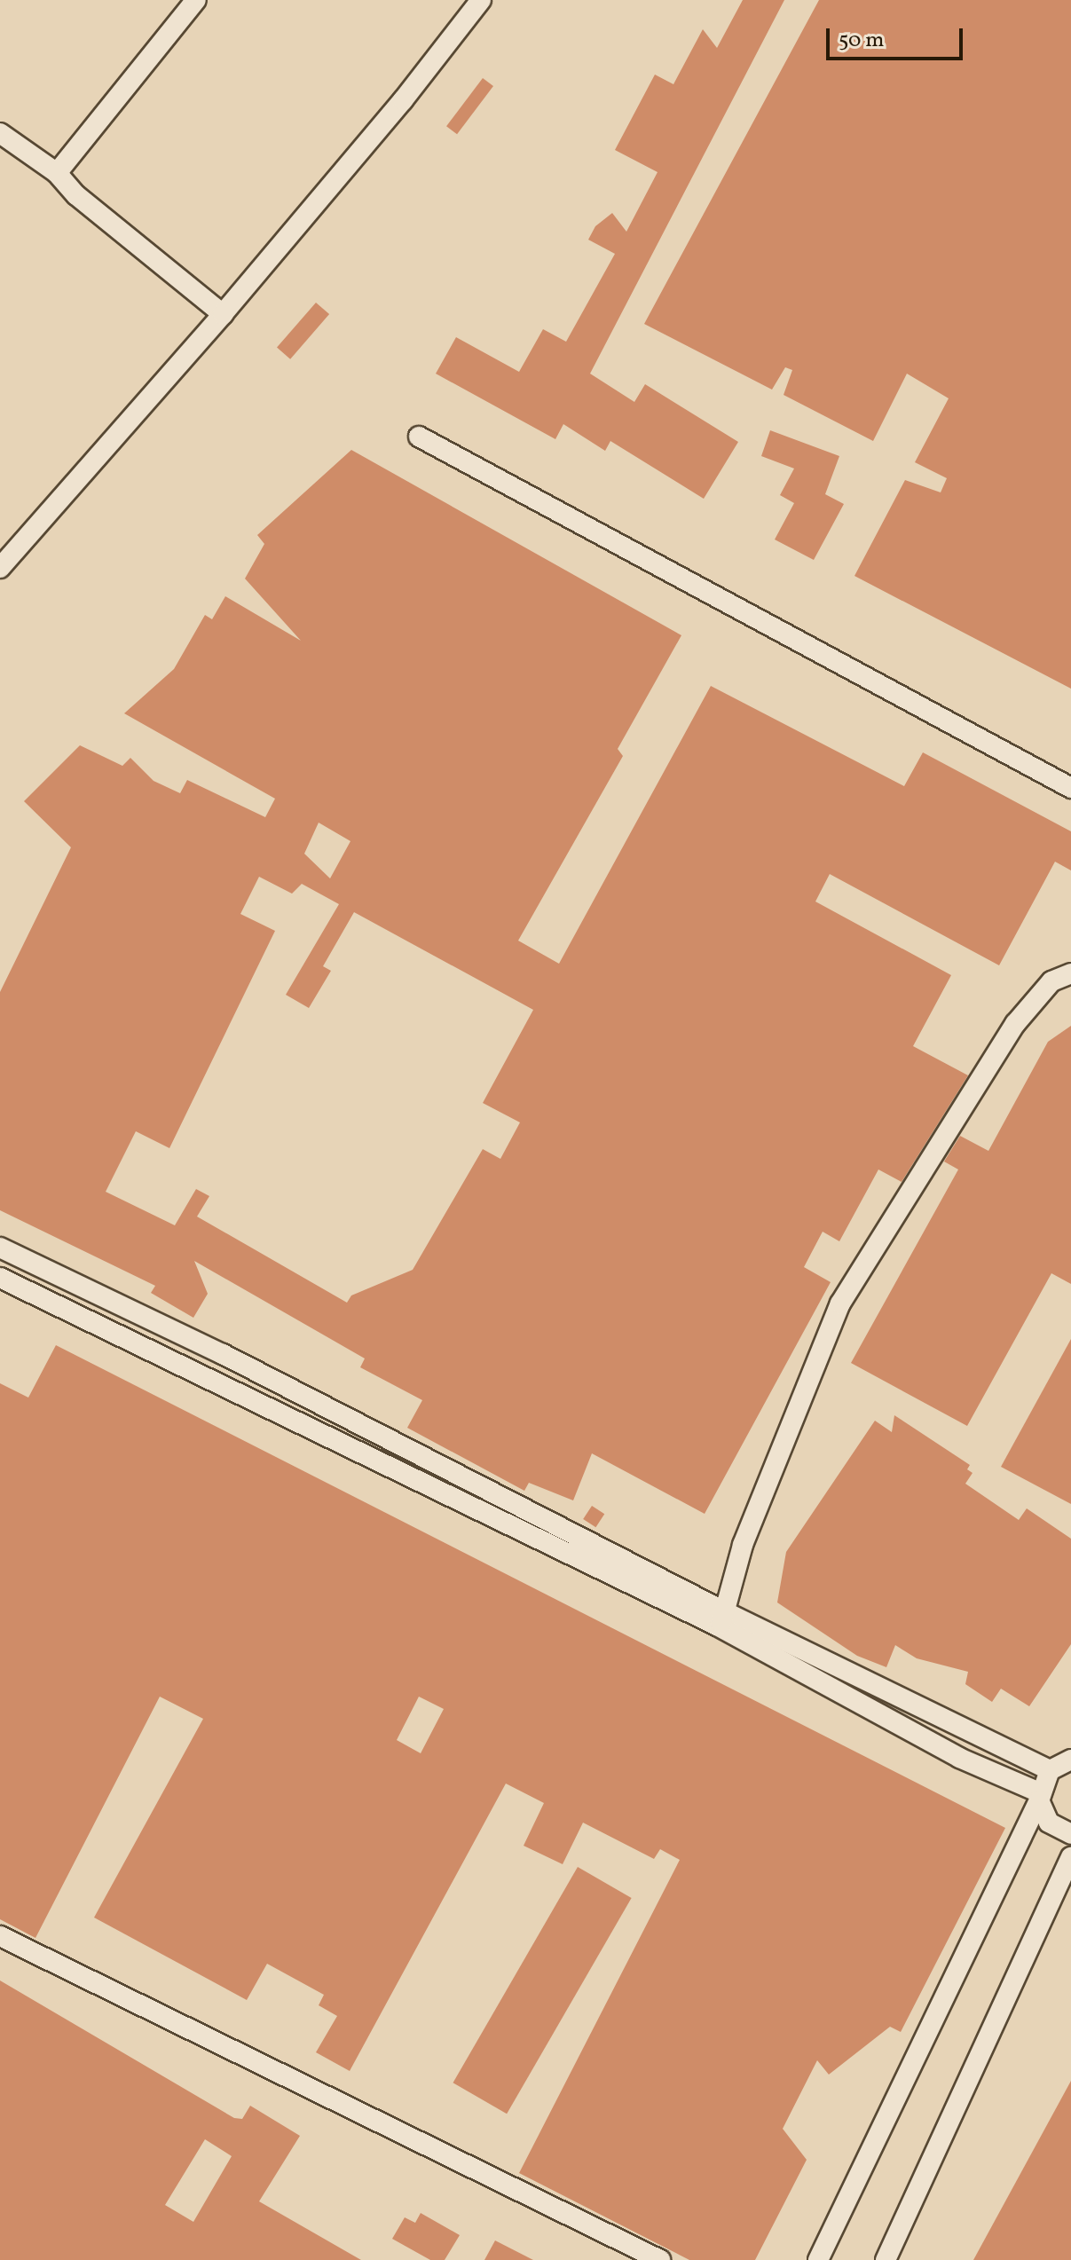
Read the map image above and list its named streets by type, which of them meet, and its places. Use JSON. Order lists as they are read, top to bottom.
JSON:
{
  "scale_bar": "50 m"
}
